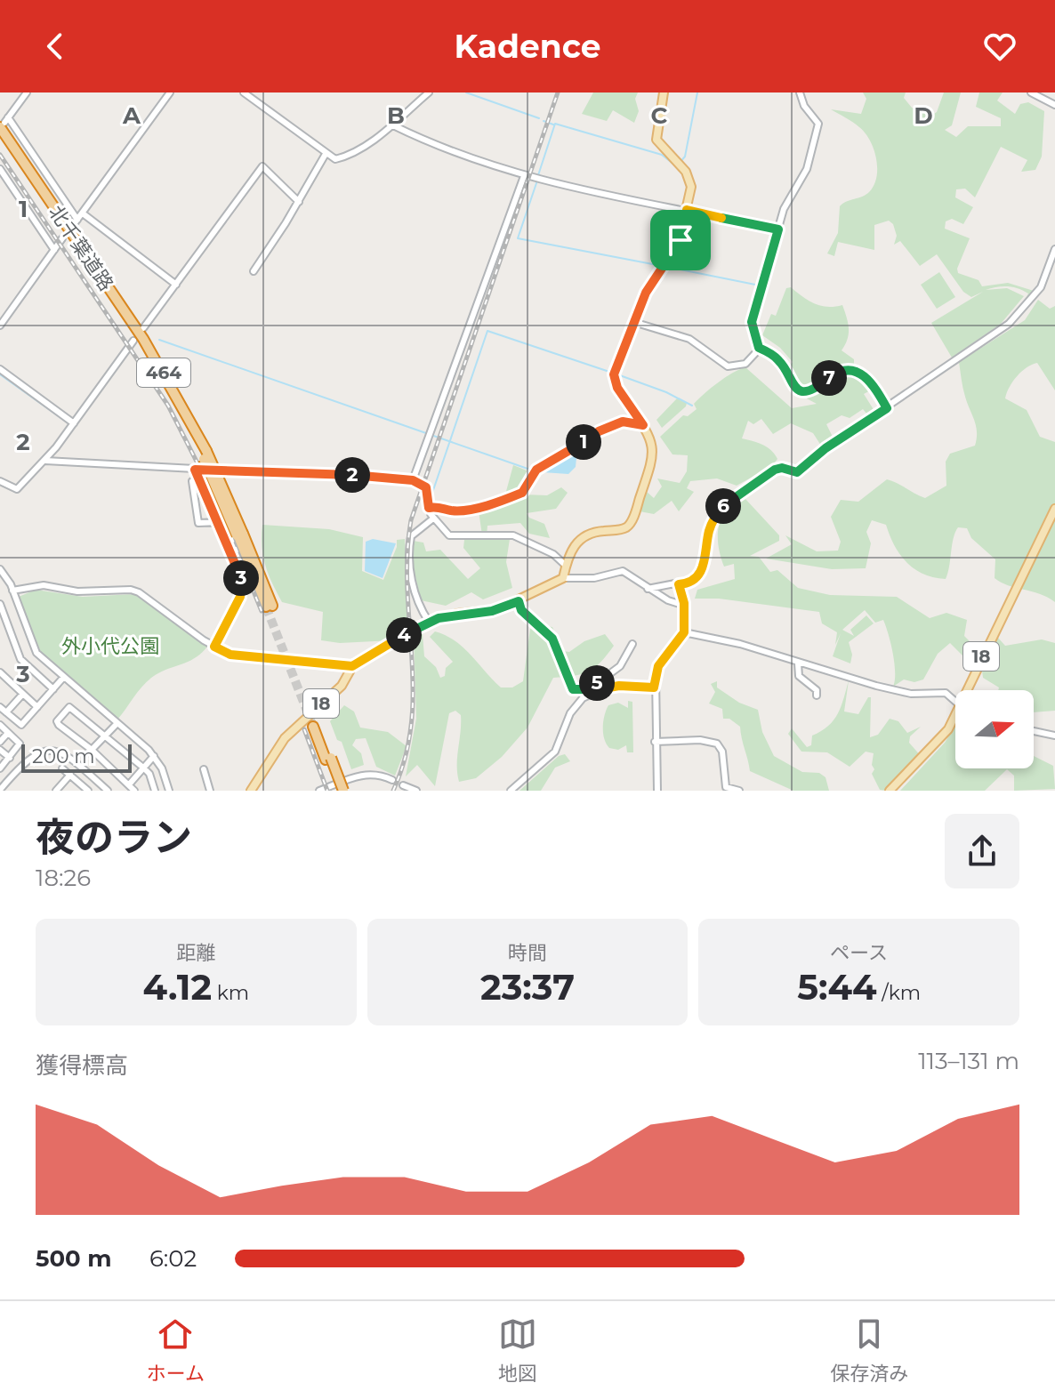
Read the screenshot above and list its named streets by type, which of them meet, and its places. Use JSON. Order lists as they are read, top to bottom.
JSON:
{
  "streets": {
    "highway": ["北千葉道路", "464"],
    "main road": ["18"]
  },
  "parks": ["外小代公園"],
  "scale_bar": "200 m",
  "north": "right",
  "page": {
    "header": "Kadence",
    "pins": [
      "7",
      "1",
      "2",
      "6",
      "3",
      "4",
      "5"
    ],
    "scale": "200 m",
    "heading": ["夜のラン", "18:26"],
    "stats": [
      ["距離", "4.12 km"],
      ["時間", "23:37"],
      ["ペース", "5:44 /km"]
    ],
    "chart": ["獲得標高", "113–131 m"],
    "list": [
      {
        "name": "500 m",
        "note": "6:02"
      }
    ],
    "tabs": ["ホーム", "地図", "保存済み"]
  },
  "grid": {
    "columns": [
      "A",
      "B",
      "C",
      "D"
    ],
    "rows": ["1", "2", "3"]
  }
}
